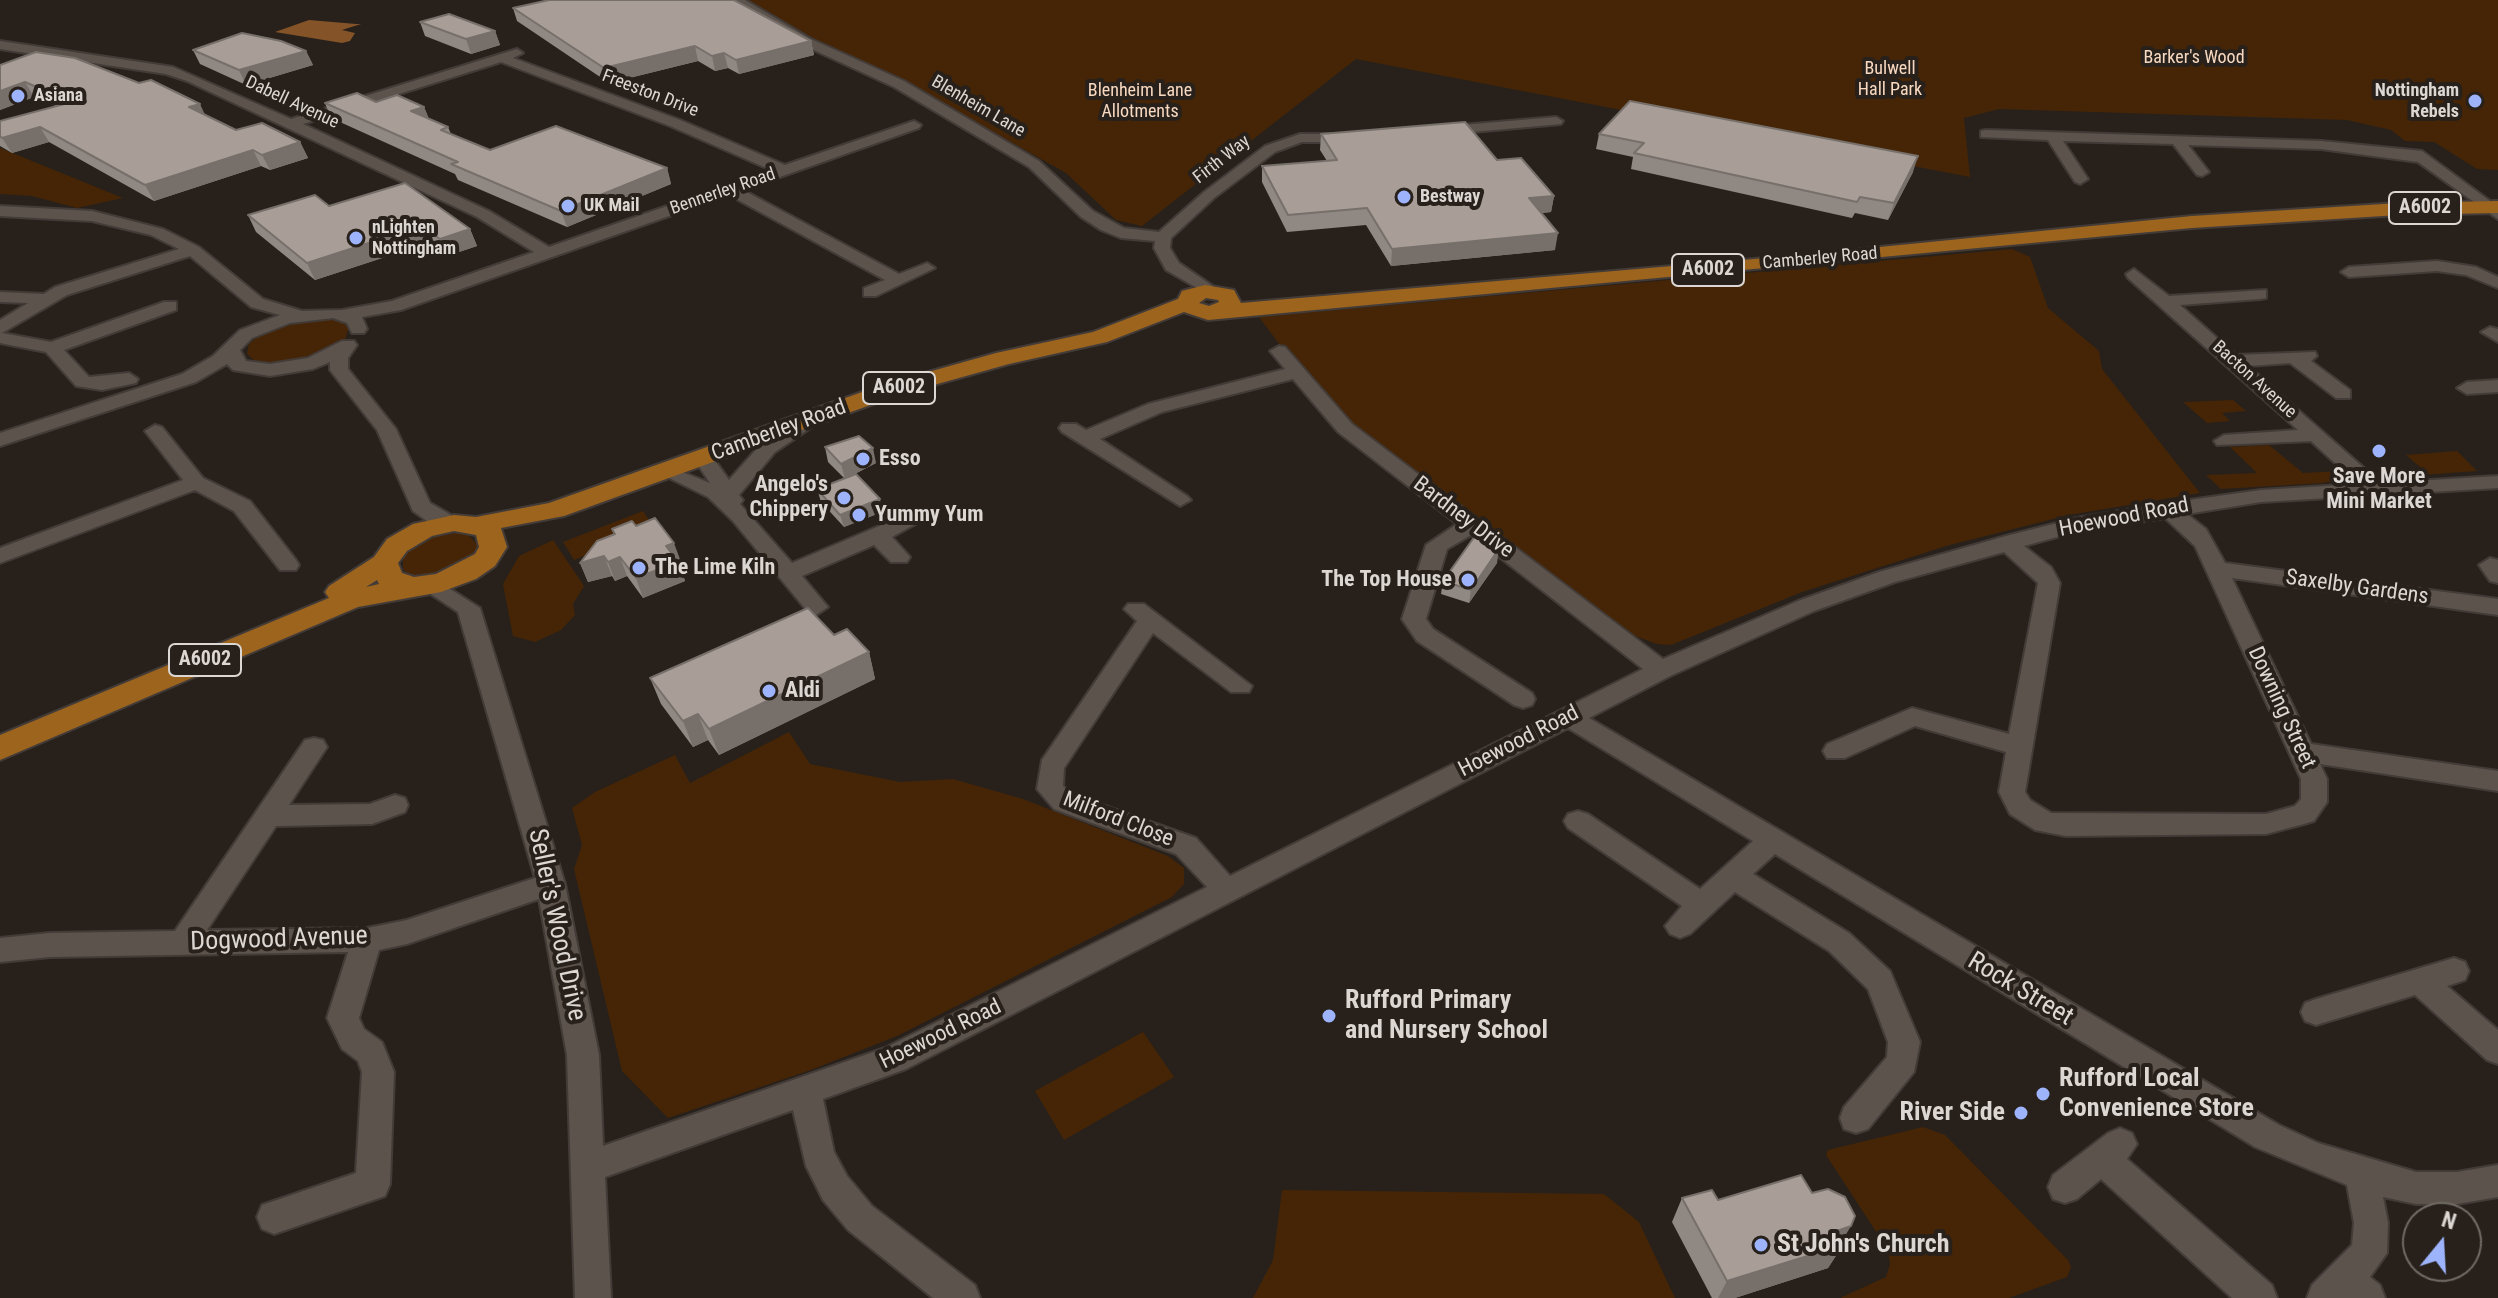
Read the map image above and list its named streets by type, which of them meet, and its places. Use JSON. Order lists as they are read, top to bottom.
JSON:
{
  "streets": {
    "main road": ["A6002", "Camberley Road"],
    "street": [
      "Freeston Drive",
      "Dabell Avenue",
      "Blenheim Lane",
      "Firth Way",
      "Bennerley Road",
      "Bacton Avenue",
      "Bardney Drive",
      "Hoewood Road",
      "Saxelby Gardens",
      "Downing Street",
      "Milford Close",
      "Seller's Wood Drive",
      "Dogwood Avenue",
      "Rock Street"
    ]
  },
  "crossings": [
    ["Freeston Drive", "Bennerley Road"],
    ["Dabell Avenue", "Bennerley Road"],
    ["Blenheim Lane", "Firth Way"],
    ["A6002", "Camberley Road"],
    ["A6002", "Seller's Wood Drive"],
    ["Camberley Road", "Seller's Wood Drive"],
    ["Bacton Avenue", "Hoewood Road"],
    ["Bardney Drive", "Hoewood Road"],
    ["Hoewood Road", "Downing Street"],
    ["Hoewood Road", "Milford Close"],
    ["Hoewood Road", "Seller's Wood Drive"],
    ["Hoewood Road", "Rock Street"],
    ["Saxelby Gardens", "Downing Street"],
    ["Seller's Wood Drive", "Dogwood Avenue"]
  ],
  "parks": ["Barker's Wood", "Bulwell Hall Park", "Blenheim Lane Allotments"],
  "places": [
    "Asiana",
    "Nottingham Rebels",
    "Bestway",
    "UK Mail",
    "nLighten Nottingham",
    "Save More Mini Market",
    "Esso",
    "Angelo's Chippery",
    "Yummy Yum",
    "The Lime Kiln",
    "The Top House",
    "Aldi",
    "Rufford Primary and Nursery School",
    "Rufford Local Convenience Store",
    "River Side",
    "St John's Church"
  ],
  "north": "top"
}
